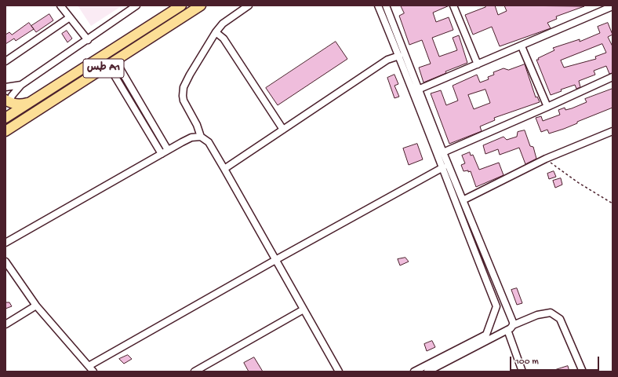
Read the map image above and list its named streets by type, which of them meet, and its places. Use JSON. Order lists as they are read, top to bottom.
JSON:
{
  "streets": {
    "highway": ["طس A1"]
  },
  "scale_bar": "100 m"
}
